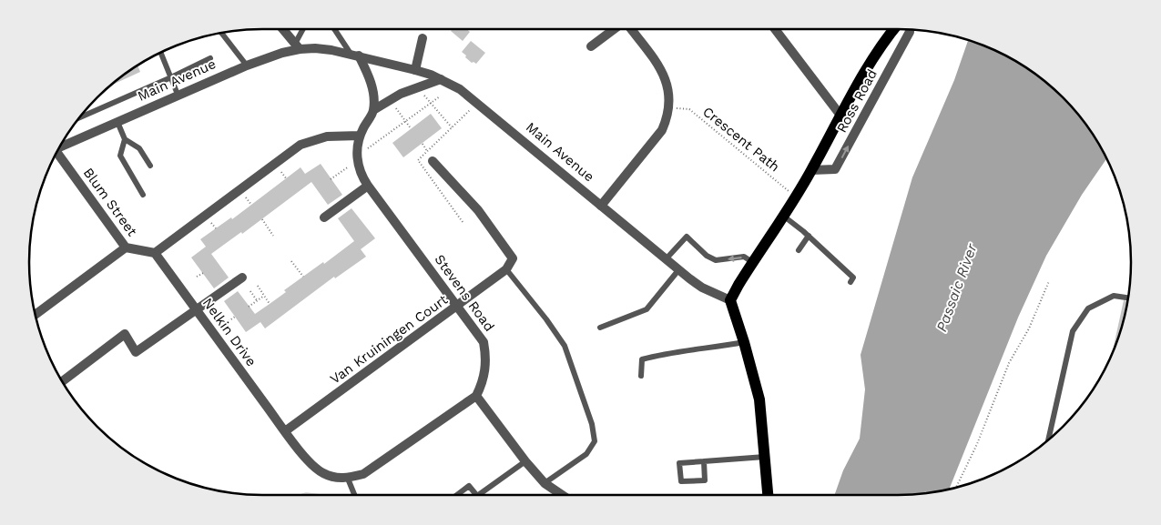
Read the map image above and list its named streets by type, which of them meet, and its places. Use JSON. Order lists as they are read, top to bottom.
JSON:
{
  "streets": {
    "street": [
      "Main Avenue",
      "Ross Road",
      "Blum Street",
      "Stevens Road",
      "Nelkin Drive",
      "Van Kruiningen Court"
    ],
    "path": ["Crescent Path"]
  },
  "crossings": [
    ["Blum Street", "Nelkin Drive"],
    ["Stevens Road", "Van Kruiningen Court"],
    ["Nelkin Drive", "Van Kruiningen Court"]
  ],
  "one_way": ["Ross Road"],
  "water": ["Passaic River"]
}
